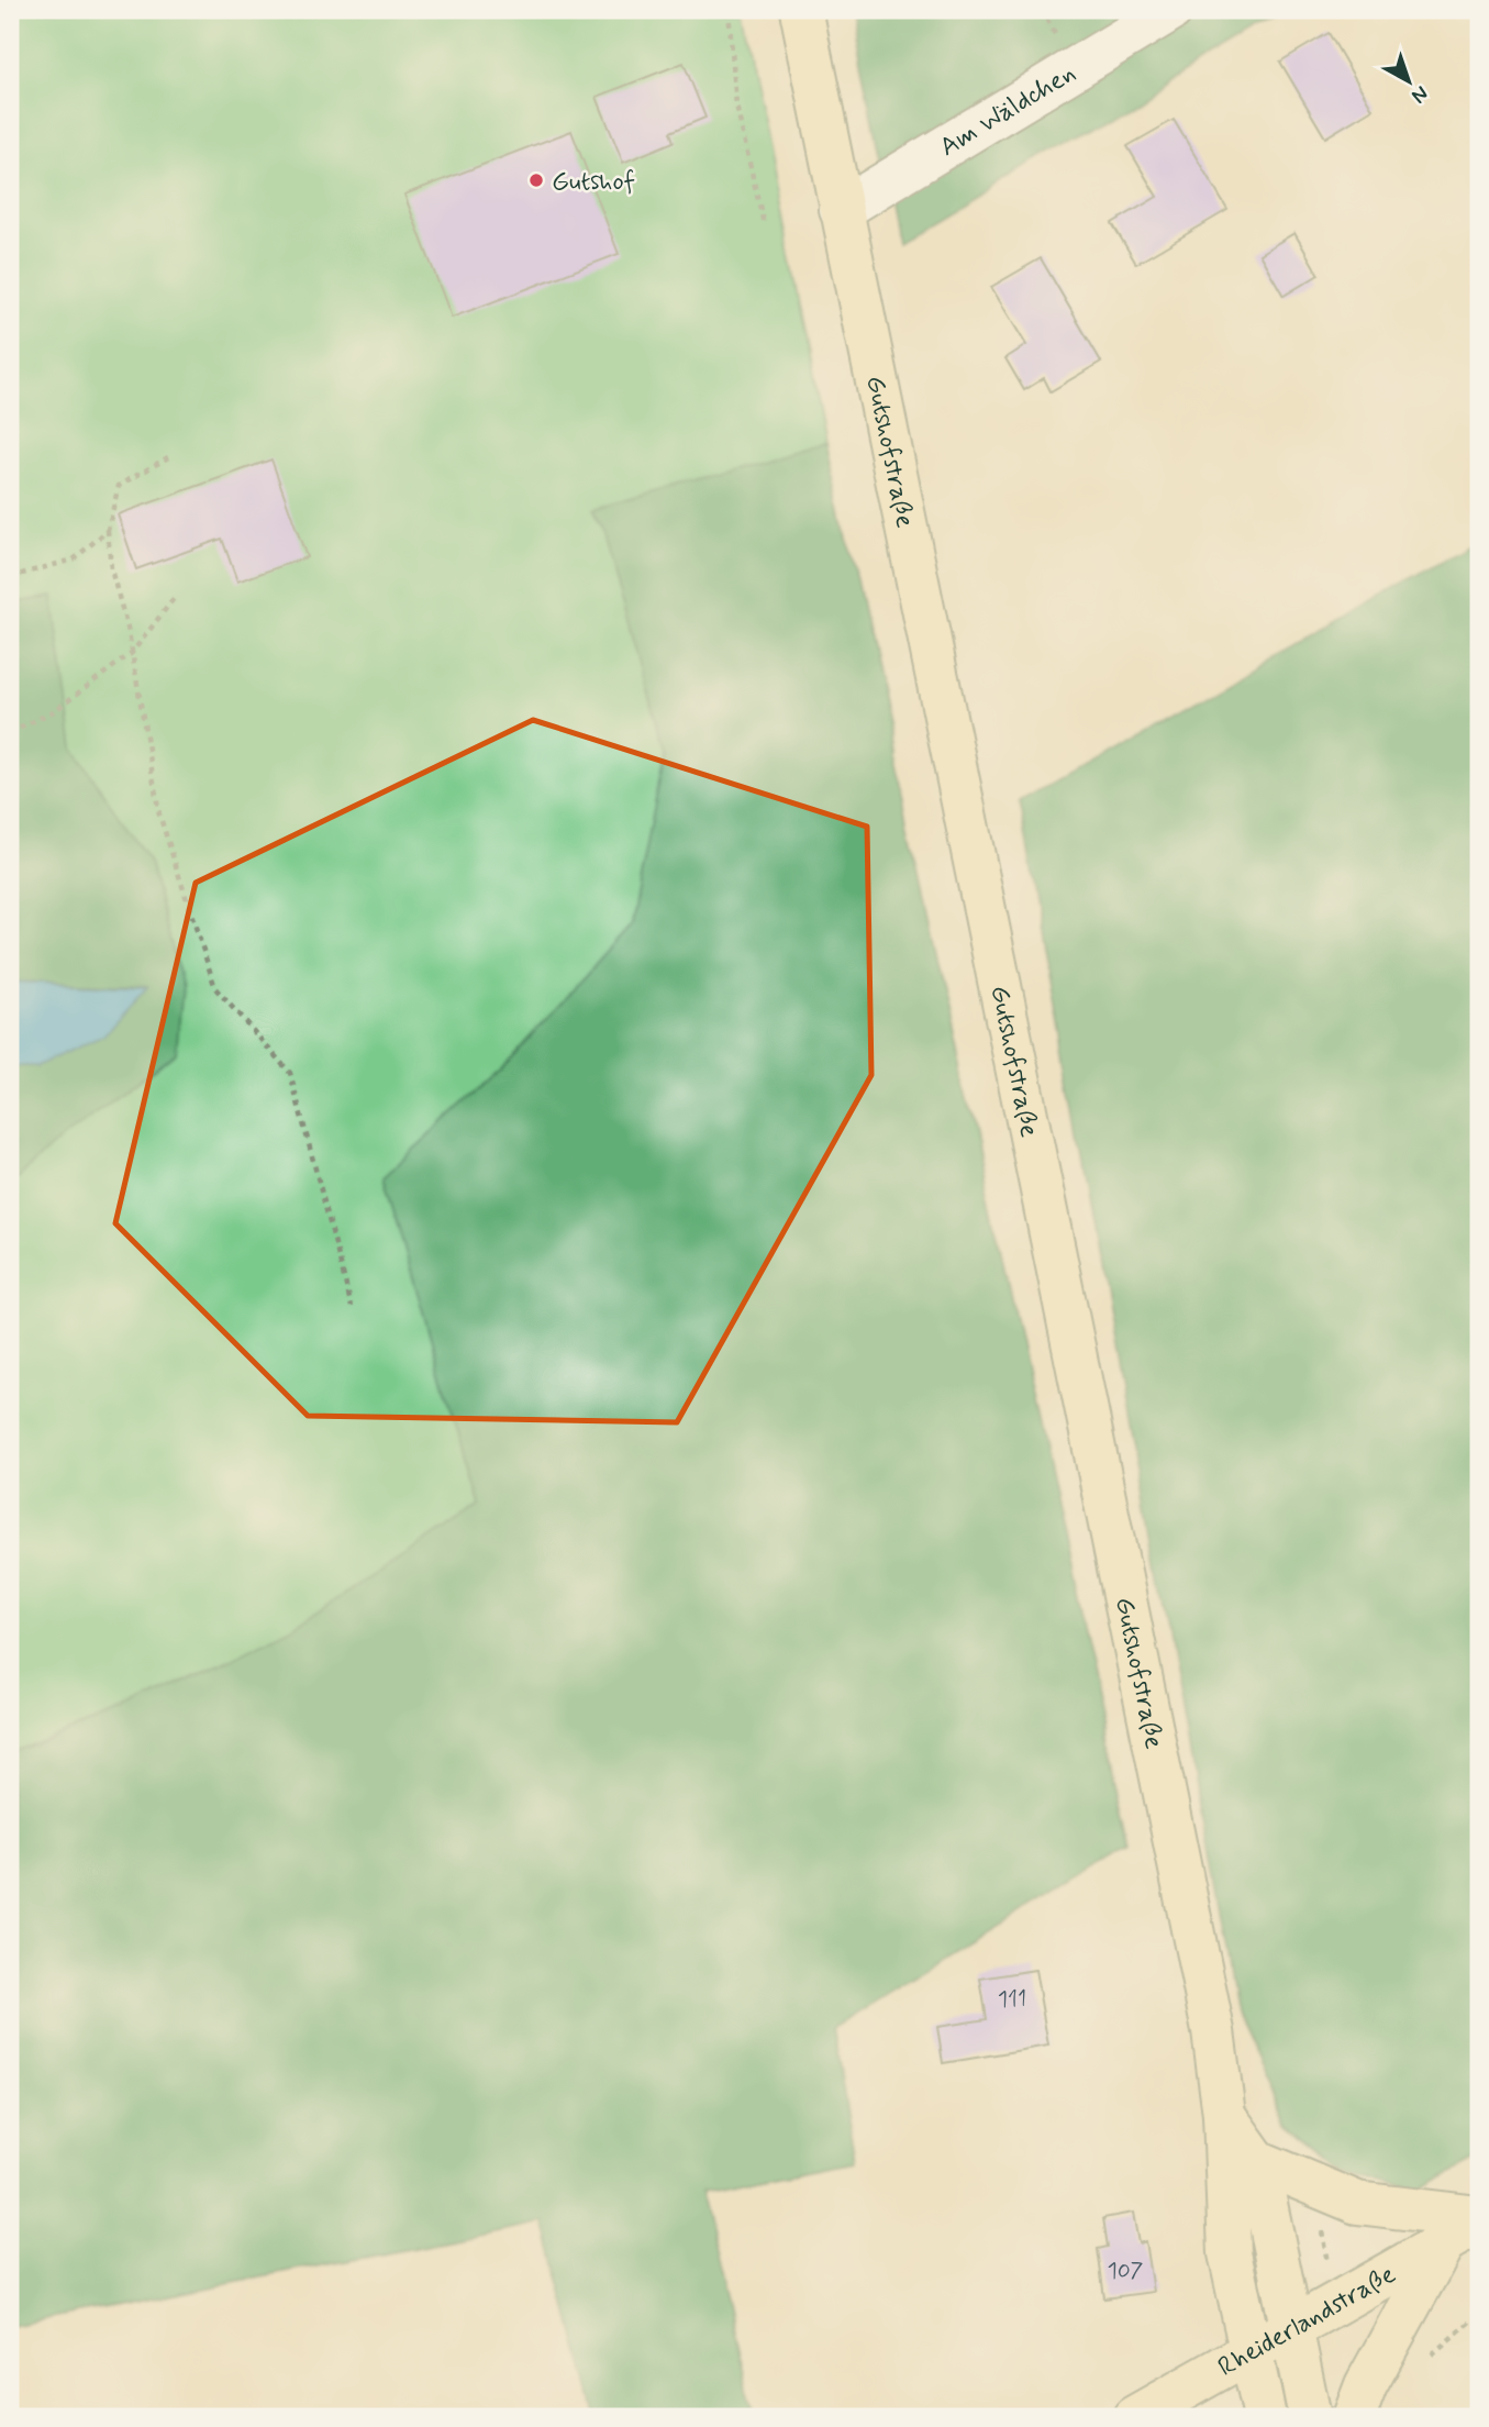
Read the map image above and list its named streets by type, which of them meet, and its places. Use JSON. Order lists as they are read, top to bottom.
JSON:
{
  "streets": {
    "street": ["Am Wäldchen", "Gutshofstraße", "Rheiderlandstraße"]
  },
  "crossings": [
    ["Am Wäldchen", "Gutshofstraße"],
    ["Gutshofstraße", "Rheiderlandstraße"]
  ],
  "places": ["Gutshof"],
  "house_numbers": ["111", "107"],
  "north": "bottom right"
}
